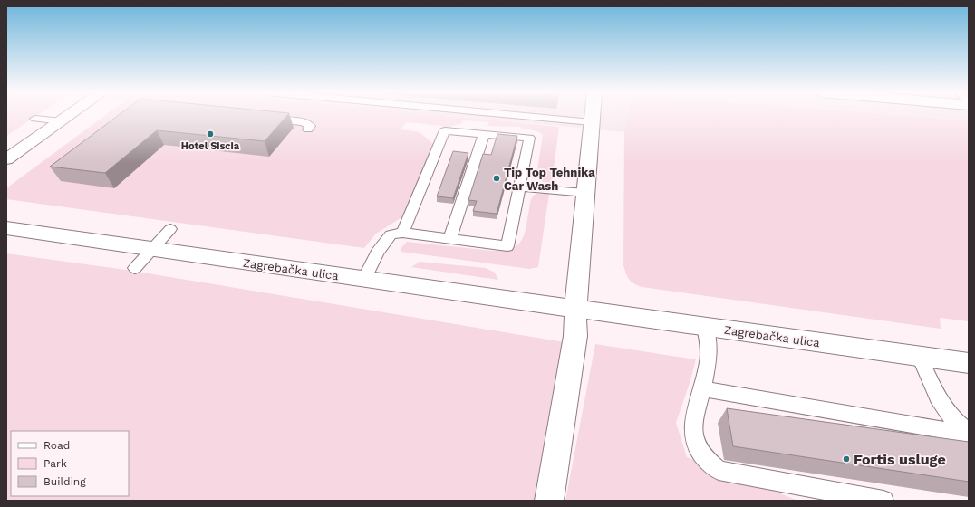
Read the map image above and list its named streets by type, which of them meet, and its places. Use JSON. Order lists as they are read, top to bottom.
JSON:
{
  "streets": {
    "street": ["Zagrebačka ulica"]
  },
  "places": ["Hotel Siscia", "Tip Top Tehnika Car Wash", "Fortis usluge"],
  "legend": ["Road", "Park", "Building"]
}
